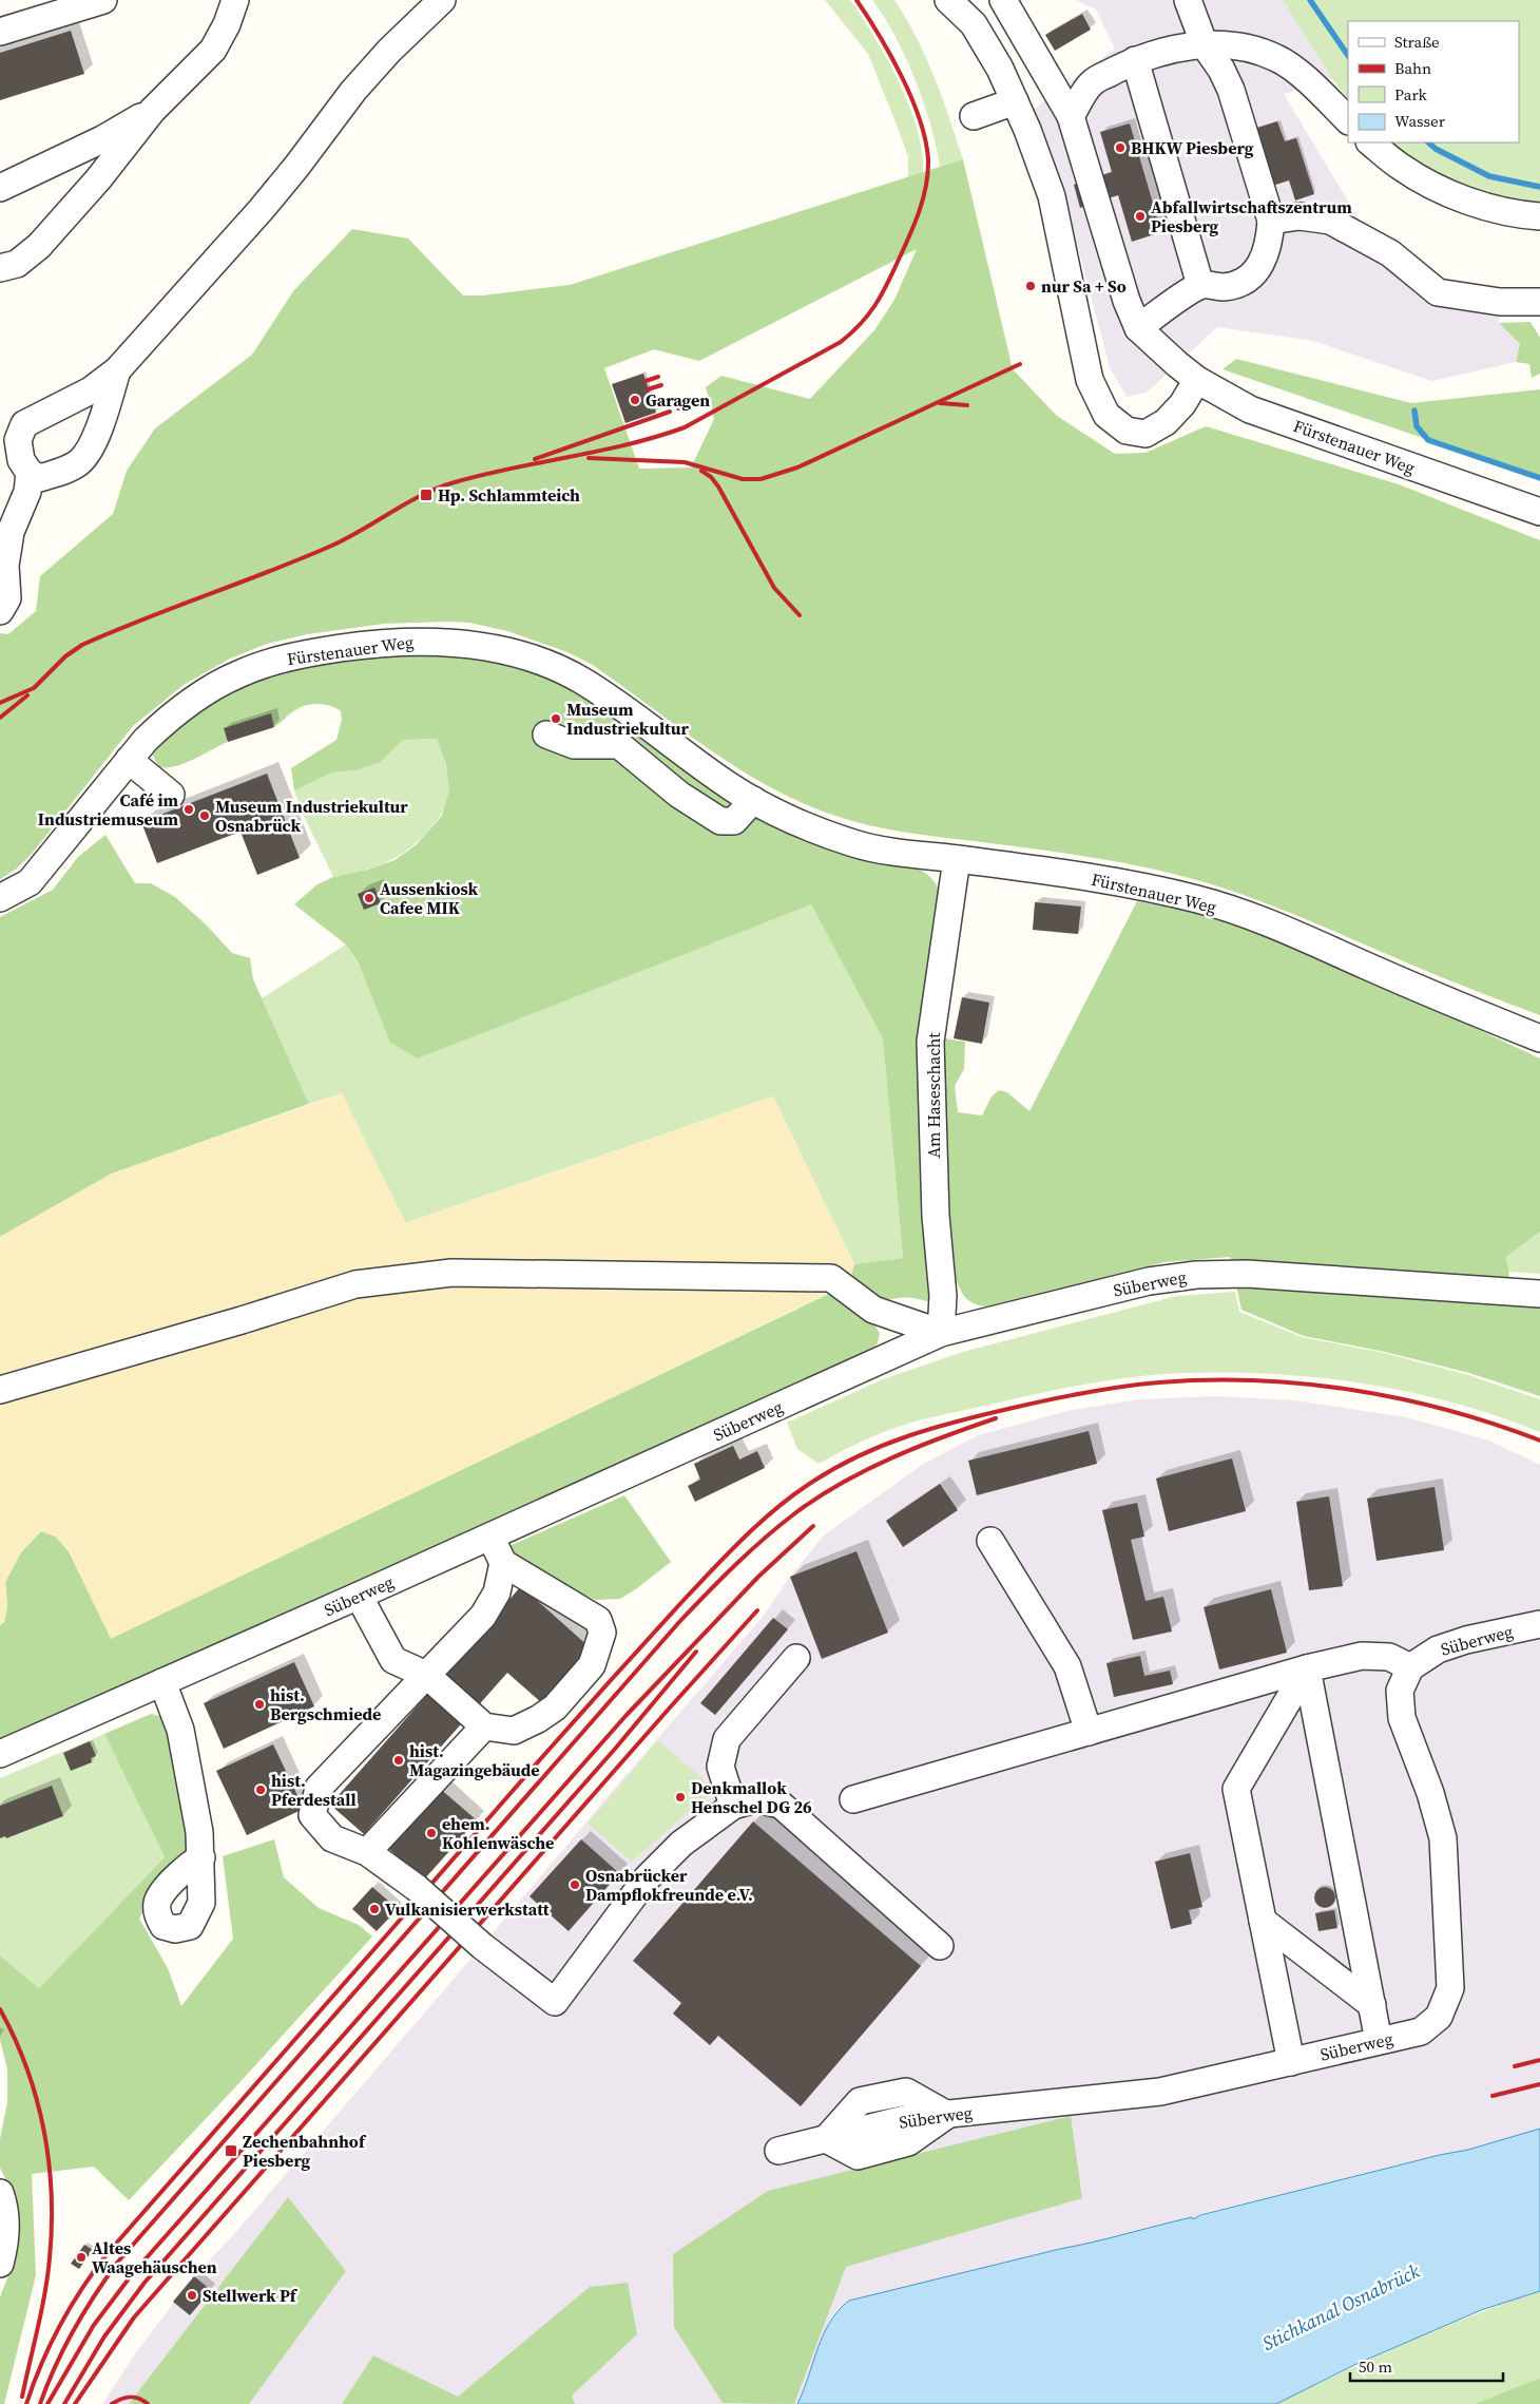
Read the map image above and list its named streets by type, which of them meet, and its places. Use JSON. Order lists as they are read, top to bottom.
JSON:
{
  "streets": {
    "street": ["Fürstenauer Weg", "Am Haseschacht", "Süberweg"]
  },
  "crossings": [
    ["Fürstenauer Weg", "Am Haseschacht"],
    ["Am Haseschacht", "Süberweg"]
  ],
  "water": ["Stichkanal Osnabrück"],
  "places": {
    "other": [
      "BHKW Piesberg",
      "Abfallwirtschaftszentrum Piesberg",
      "nur Sa + So",
      "Garagen",
      "Museum Industriekultur",
      "Café im Industriemuseum",
      "Museum Industriekultur Osnabrück",
      "Aussenkiosk Cafee MIK",
      "hist. Bergschmiede",
      "hist. Magazingebäude",
      "hist. Pferdestall",
      "Denkmallok Henschel DG 26",
      "ehem. Kohlenwäsche",
      "Osnabrücker Dampflokfreunde e.V.",
      "Vulkanisierwerkstatt",
      "Altes Waagehäuschen",
      "Stellwerk Pf"
    ],
    "transit": ["Hp. Schlammteich", "Zechenbahnhof Piesberg"]
  },
  "legend": [
    "Straße",
    "Bahn",
    "Park",
    "Wasser"
  ],
  "scale_bar": "50 m"
}
